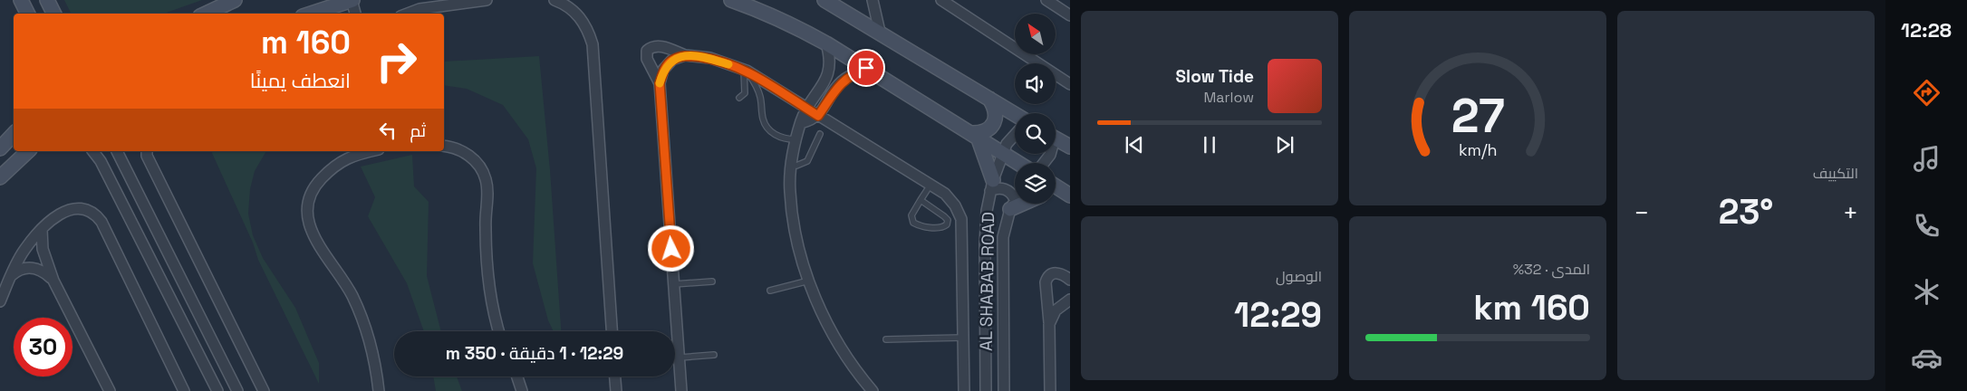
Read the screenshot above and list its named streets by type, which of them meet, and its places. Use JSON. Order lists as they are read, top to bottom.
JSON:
{
  "streets": {
    "street": ["AL SHABAB ROAD"]
  },
  "north": "top left",
  "page": {
    "tabs": "12:28",
    "tile": [
      "التكييف",
      ["المدى · 32%", "160 km"],
      ["الوصول", "12:29"]
    ],
    "turn": ["160 m", "انعطف يمينًا"],
    "song": ["Slow Tide", "Marlow"],
    "then": "ثم",
    "heat": ["−", "23°", "+"],
    "limit": "30",
    "trip": "12:29 · 1 دقيقة · 350 m",
    "gauge": ["27", "km/h"]
  }
}
